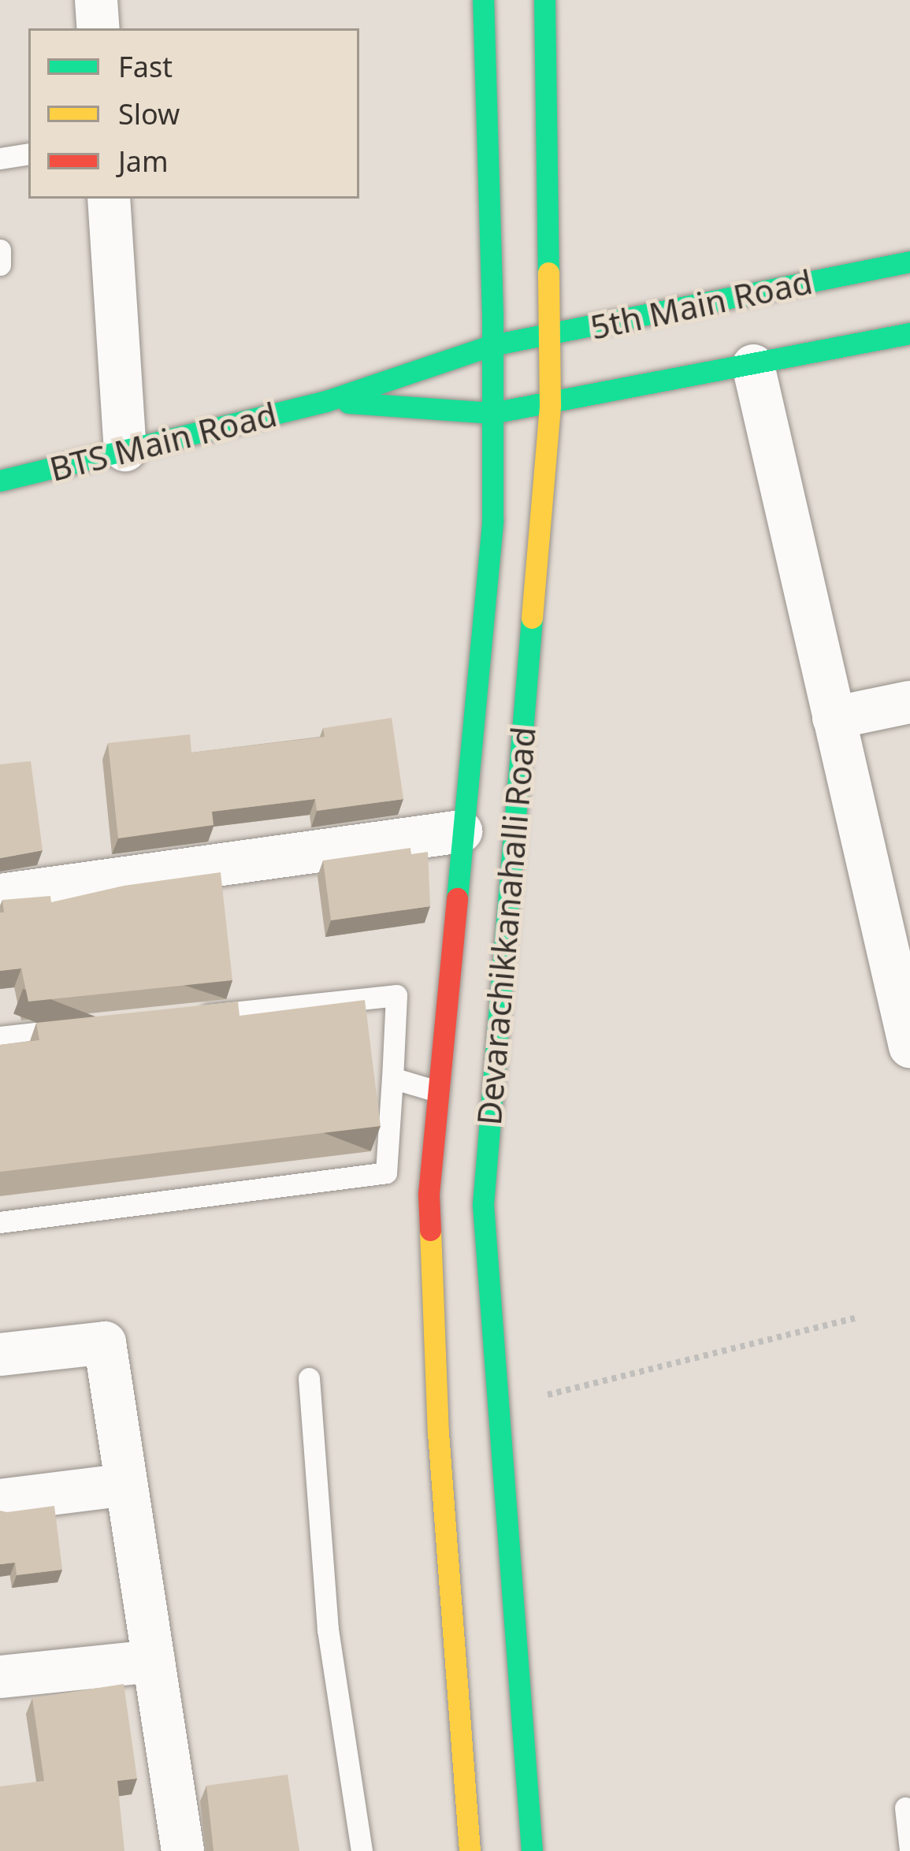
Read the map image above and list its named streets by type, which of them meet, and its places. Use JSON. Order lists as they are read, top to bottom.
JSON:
{
  "streets": {
    "main road": ["5th Main Road", "BTS Main Road", "Devarachikkanahalli Road"]
  },
  "crossings": [
    ["5th Main Road", "BTS Main Road"],
    ["5th Main Road", "Devarachikkanahalli Road"],
    ["BTS Main Road", "Devarachikkanahalli Road"]
  ],
  "legend": ["Fast", "Slow", "Jam"]
}
